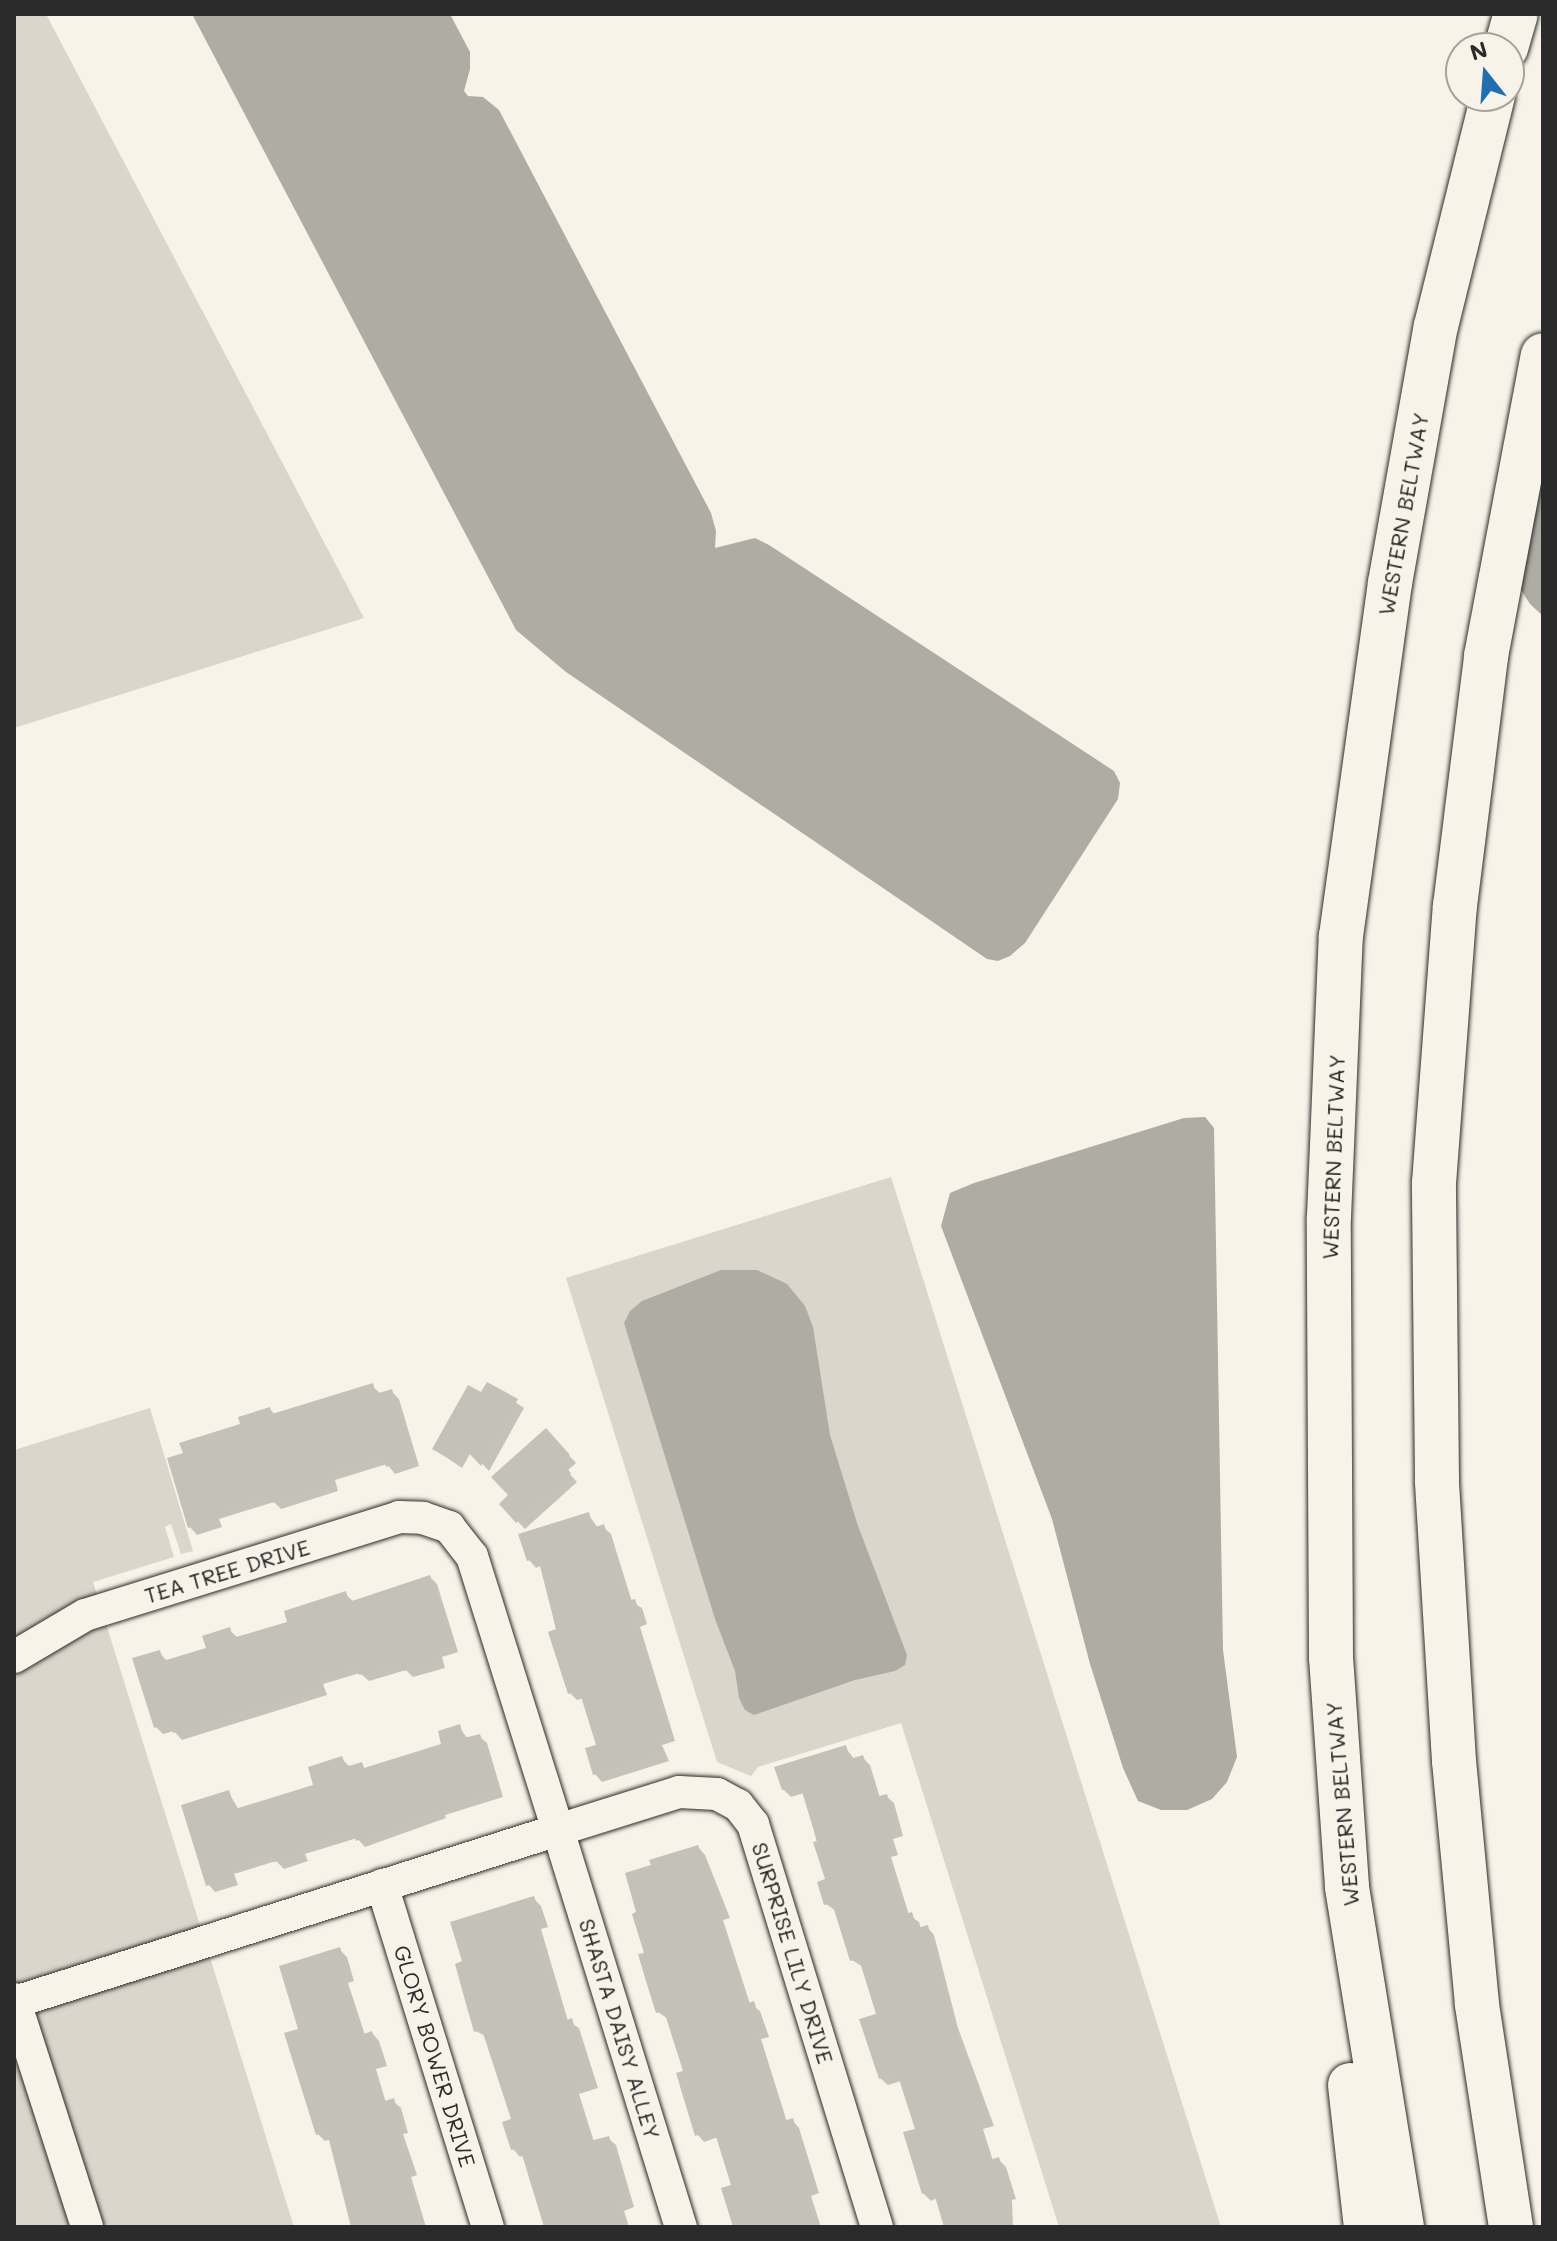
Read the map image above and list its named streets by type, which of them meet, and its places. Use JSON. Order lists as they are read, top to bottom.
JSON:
{
  "streets": {
    "highway": ["WESTERN BELTWAY"],
    "street": [
      "TEA TREE DRIVE",
      "SURPRISE LILY DRIVE",
      "SHASTA DAISY ALLEY",
      "GLORY BOWER DRIVE"
    ]
  },
  "crossings": [
    ["TEA TREE DRIVE", "SURPRISE LILY DRIVE"],
    ["TEA TREE DRIVE", "SHASTA DAISY ALLEY"],
    ["SURPRISE LILY DRIVE", "SHASTA DAISY ALLEY"],
    ["SURPRISE LILY DRIVE", "GLORY BOWER DRIVE"]
  ],
  "north": "top"
}
